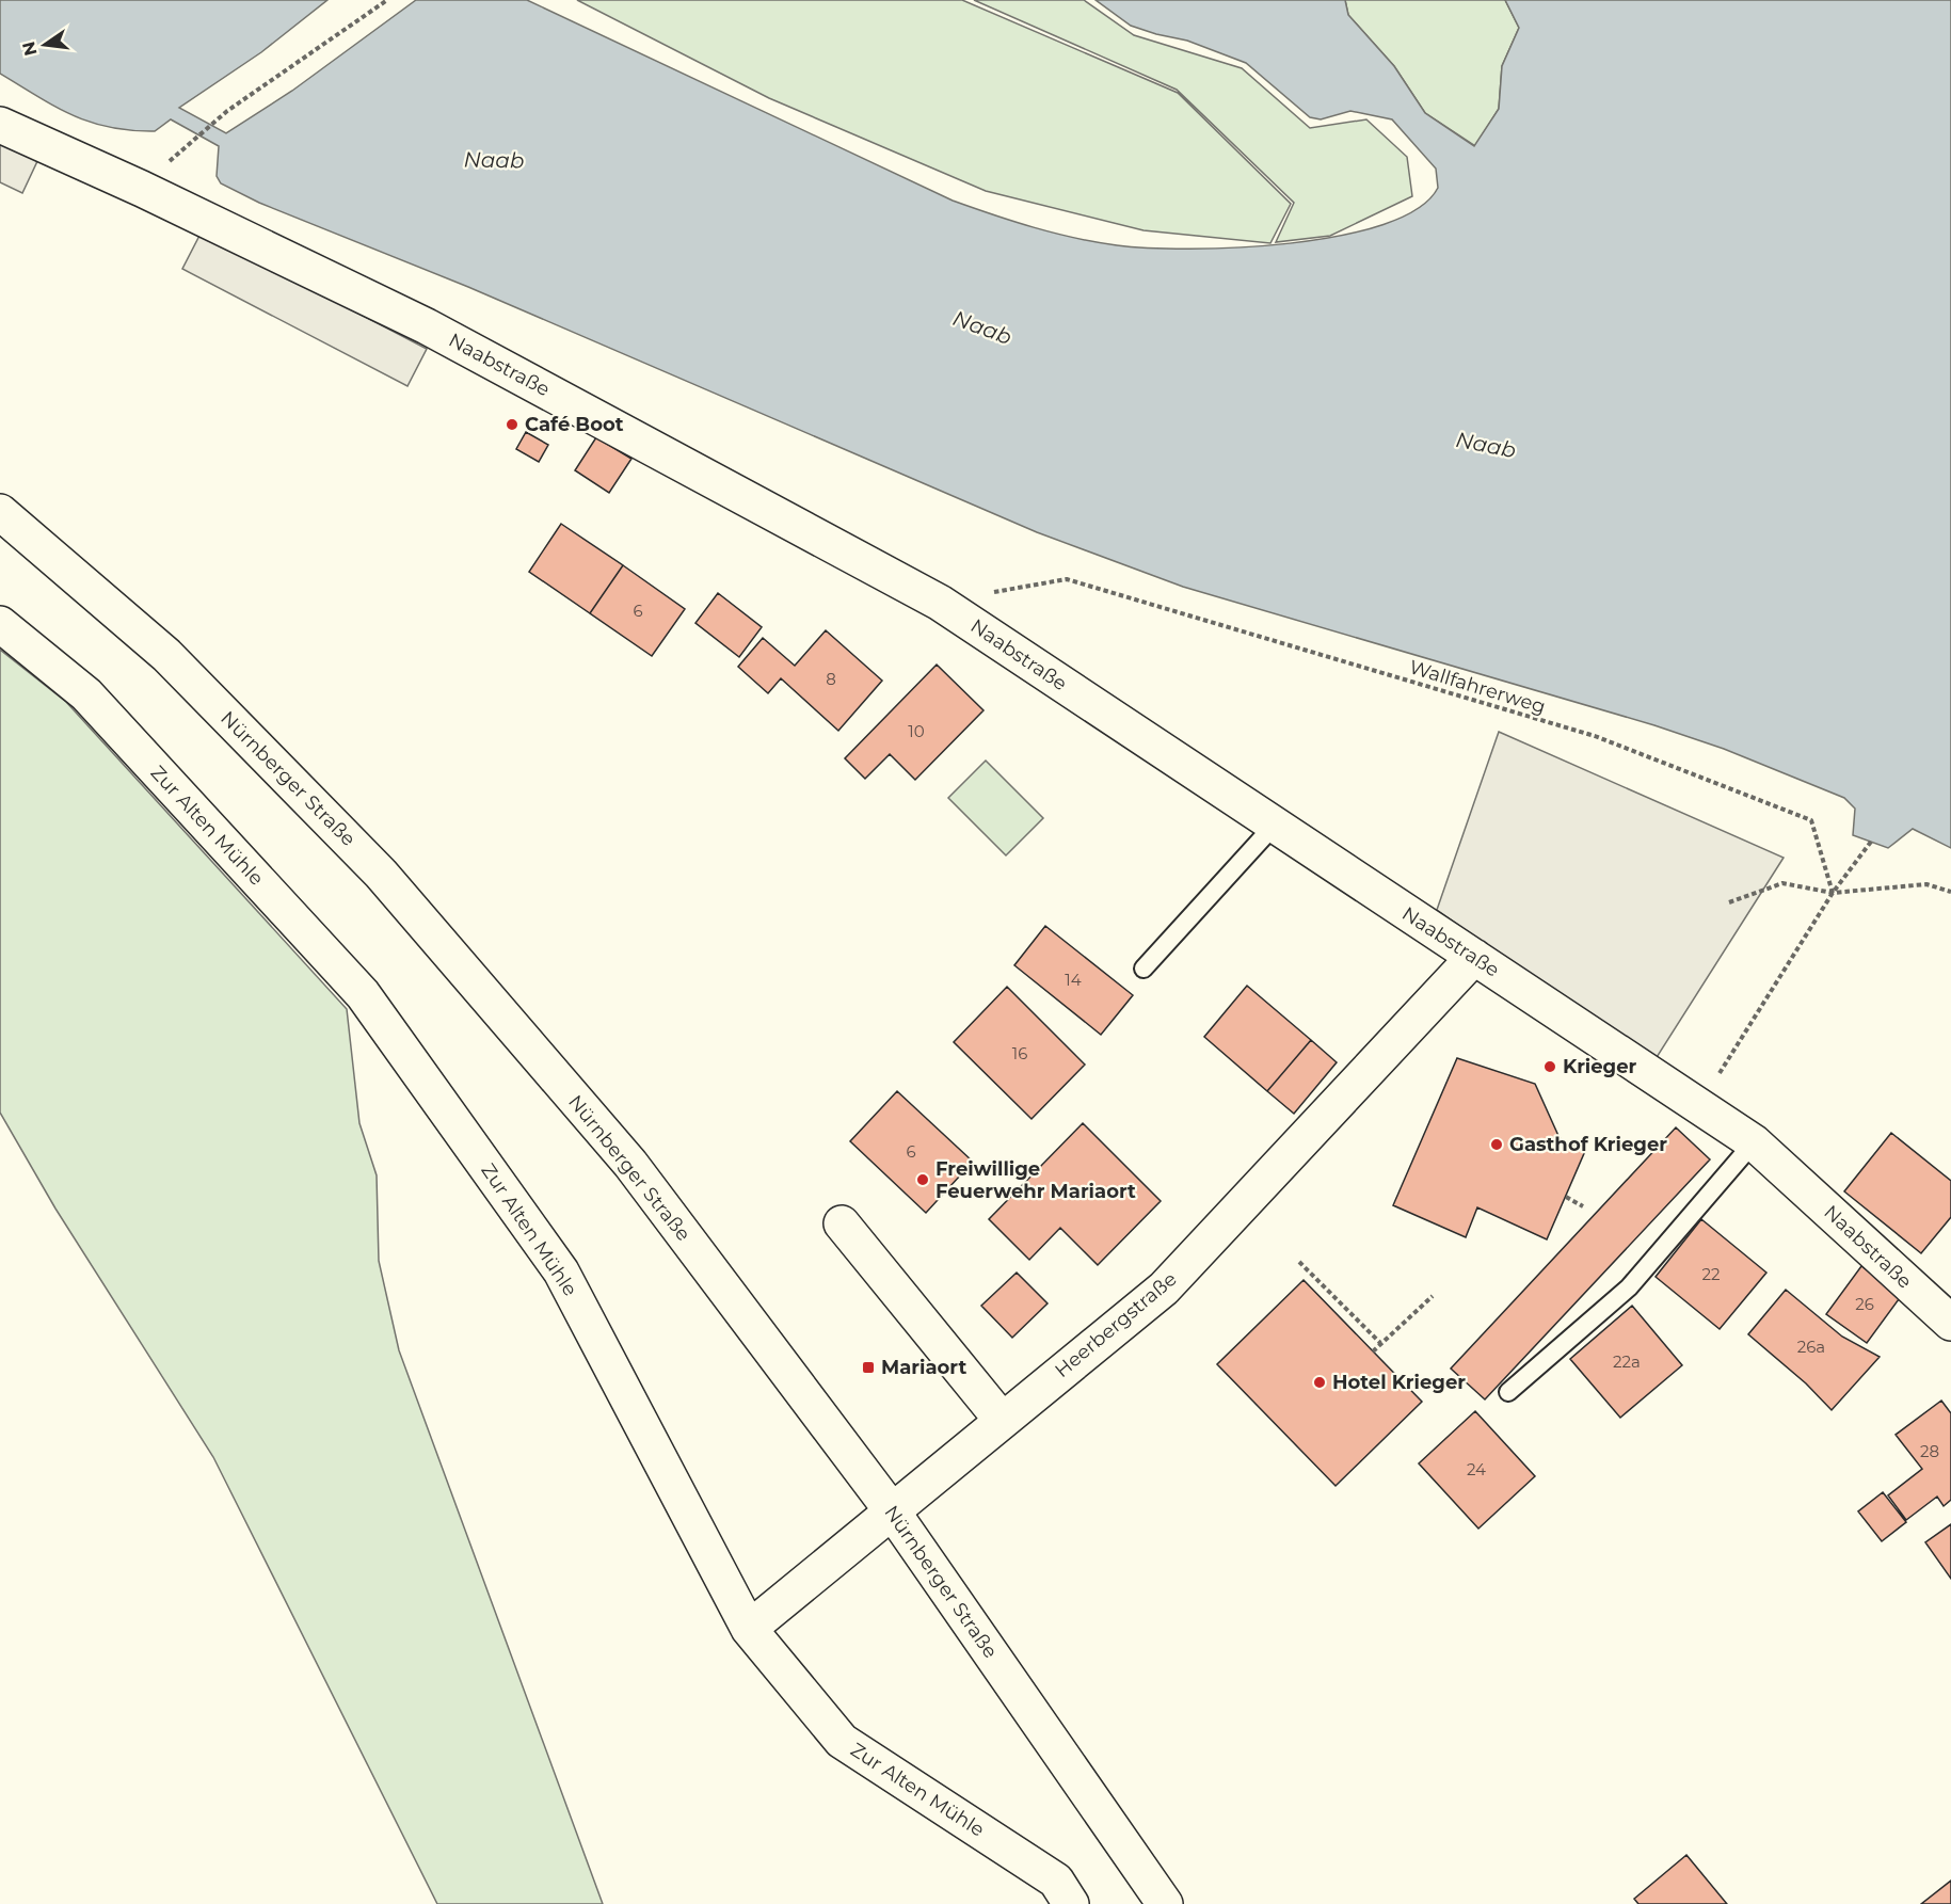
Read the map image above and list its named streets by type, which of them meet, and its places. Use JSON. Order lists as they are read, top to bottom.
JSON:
{
  "streets": {
    "street": [
      "Naabstraße",
      "Nürnberger Straße",
      "Zur Alten Mühle",
      "Heerbergstraße"
    ],
    "path": ["Wallfahrerweg"]
  },
  "crossings": [
    ["Naabstraße", "Wallfahrerweg"],
    ["Naabstraße", "Heerbergstraße"],
    ["Nürnberger Straße", "Heerbergstraße"],
    ["Zur Alten Mühle", "Heerbergstraße"]
  ],
  "water": ["Naab"],
  "places": {
    "other": [
      "Café Boot",
      "Krieger",
      "Gasthof Krieger",
      "Freiwillige Feuerwehr Mariaort",
      "Hotel Krieger"
    ],
    "transit": ["Mariaort"]
  },
  "house_numbers": [
    "6",
    "8",
    "10",
    "14",
    "16",
    "6",
    "22",
    "26",
    "26a",
    "22a",
    "28",
    "24"
  ],
  "north": "left"
}
